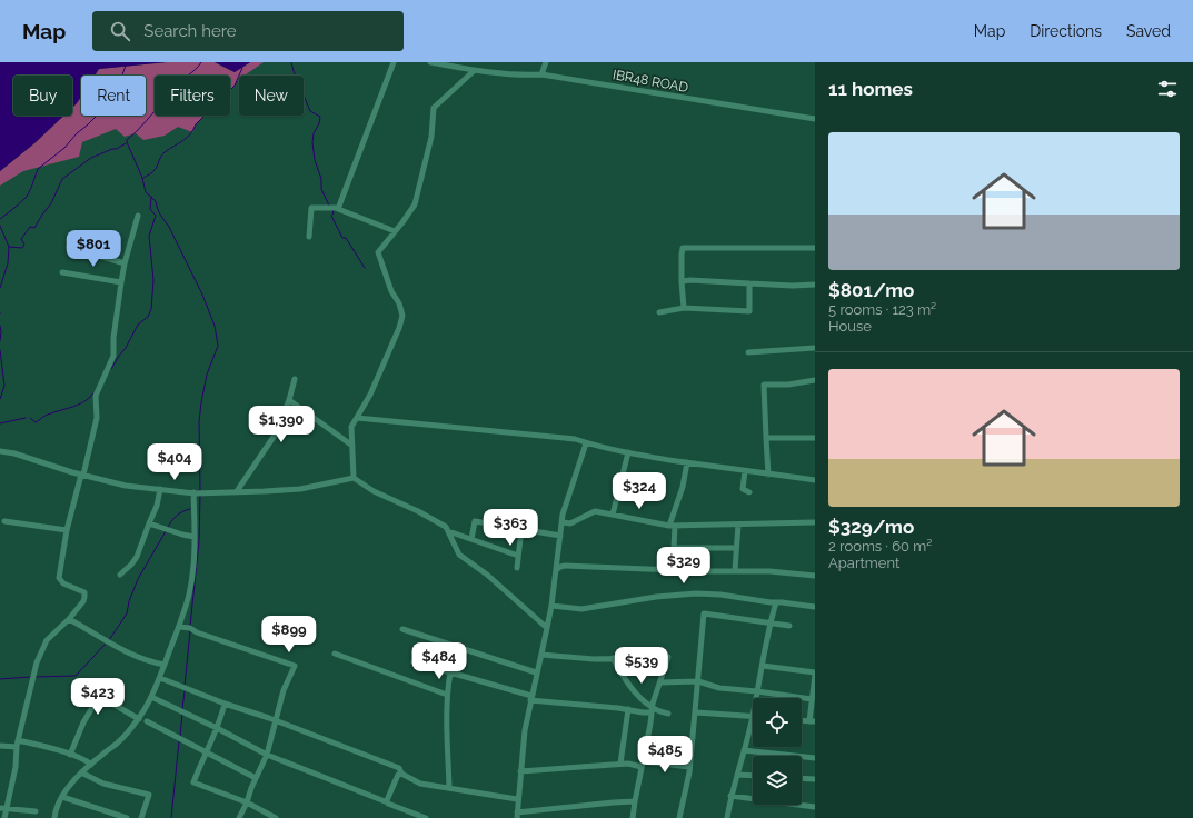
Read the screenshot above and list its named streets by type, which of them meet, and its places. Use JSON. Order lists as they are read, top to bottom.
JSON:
{
  "streets": {
    "street": ["IBR48 ROAD"]
  },
  "page": {
    "header": "Map",
    "search": "Search here",
    "nav": ["Map", "Directions", "Saved"],
    "heading": "11 homes",
    "chip": [
      "Buy",
      "Rent",
      "Filters",
      "New"
    ],
    "list": [
      {
        "name": "$801/mo",
        "note": "5 rooms · 123 m² · House"
      },
      {
        "name": "$329/mo",
        "note": "2 rooms · 60 m² · Apartment"
      }
    ],
    "price": [
      "$801",
      "$1,390",
      "$404",
      "$324",
      "$363",
      "$329",
      "$899",
      "$484",
      "$539",
      "$423",
      "$485"
    ]
  }
}
